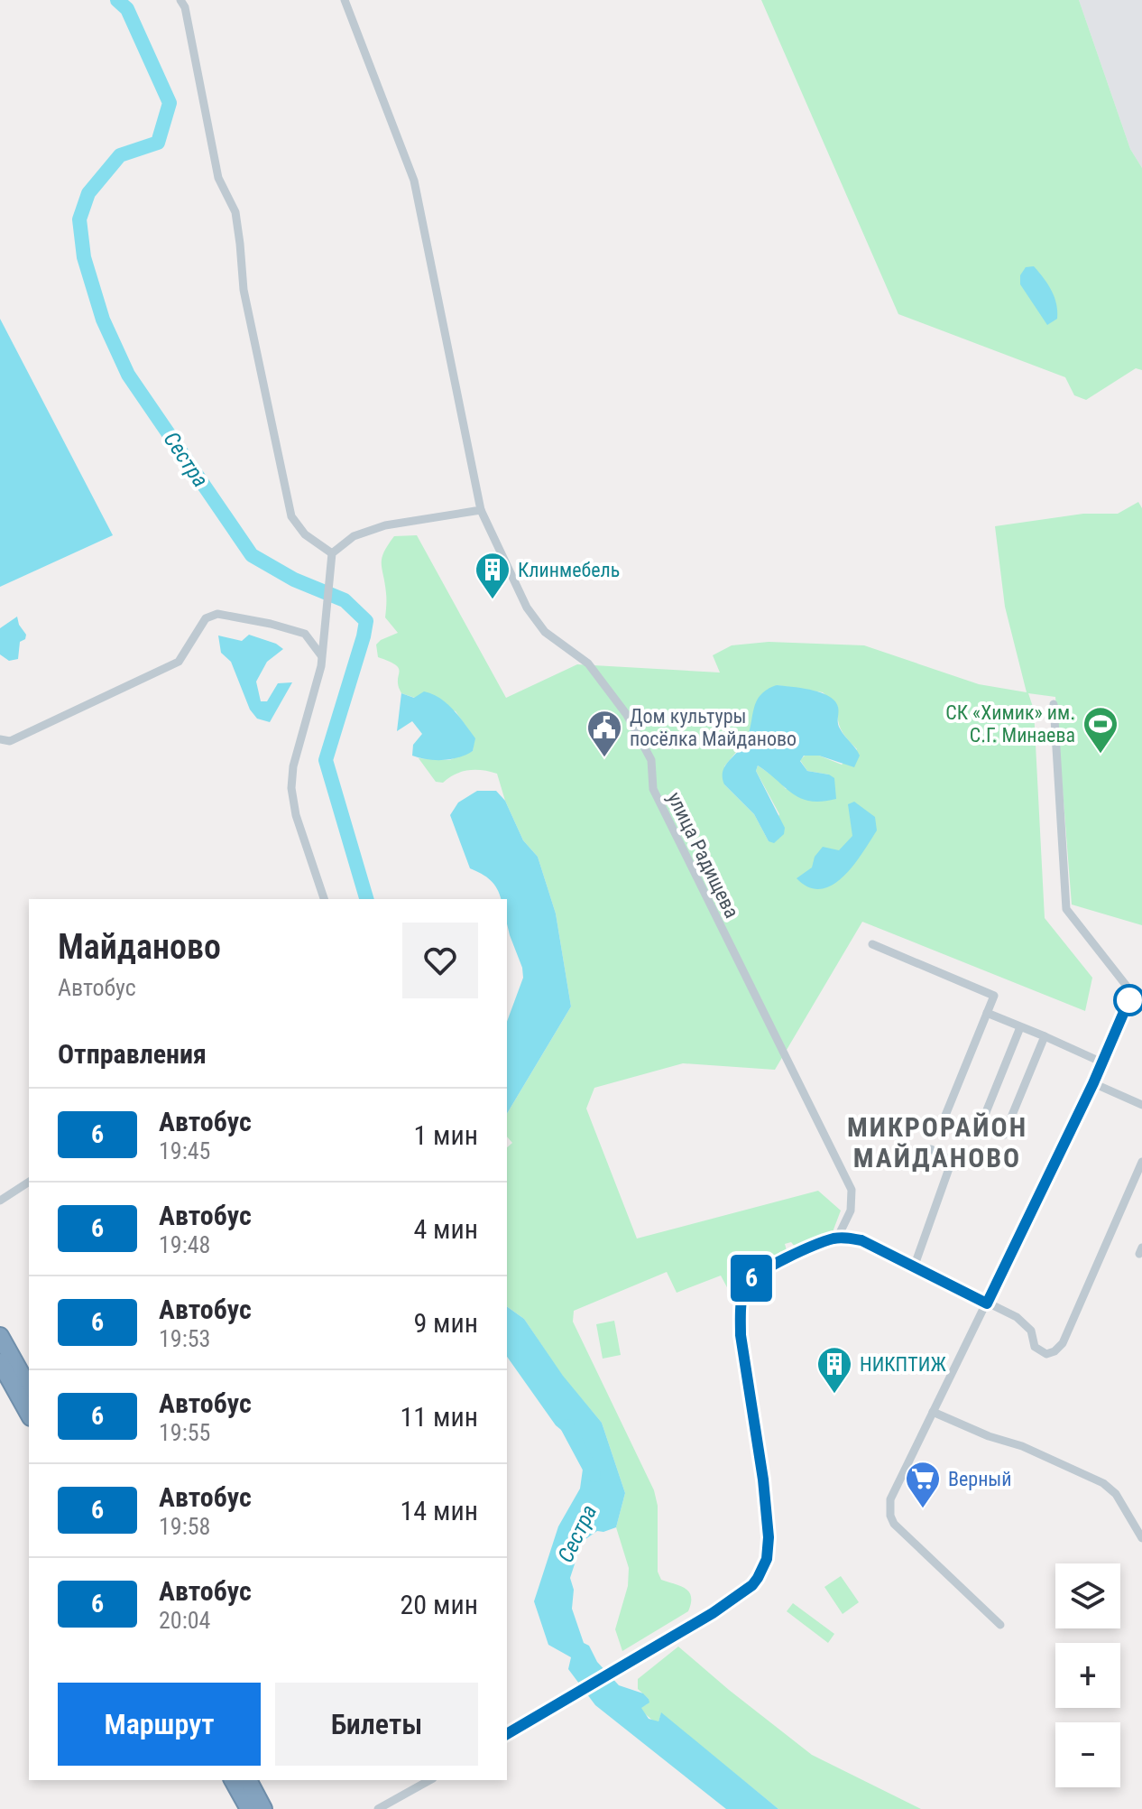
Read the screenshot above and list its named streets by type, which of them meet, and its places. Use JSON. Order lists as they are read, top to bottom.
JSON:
{
  "streets": {
    "street": ["улица Радищева"]
  },
  "districts": ["МИКРОРАЙОН МАЙДАНОВО"],
  "water": ["Сестра"],
  "places": {
    "building": ["Клинмебель", "НИКПТИЖ"],
    "sports": ["СК «Химик» им. С.Г. Минаева"],
    "public building": ["Дом культуры посёлка Майданово"],
    "supermarket": ["Верный"]
  },
  "lines": ["bus line 6"],
  "page": {
    "on_map": "6",
    "heading": [
      ["Майданово", "Автобус"],
      "Отправления"
    ],
    "list": [
      {
        "mark": "6",
        "name": "Автобус",
        "note": "19:45",
        "value": "1 мин"
      },
      {
        "mark": "6",
        "name": "Автобус",
        "note": "19:48",
        "value": "4 мин"
      },
      {
        "mark": "6",
        "name": "Автобус",
        "note": "19:53",
        "value": "9 мин"
      },
      {
        "mark": "6",
        "name": "Автобус",
        "note": "19:55",
        "value": "11 мин"
      },
      {
        "mark": "6",
        "name": "Автобус",
        "note": "19:58",
        "value": "14 мин"
      },
      {
        "mark": "6",
        "name": "Автобус",
        "note": "20:04",
        "value": "20 мин"
      }
    ],
    "map_buttons": ["+", "−"],
    "buttons": ["Маршрут", "Билеты"]
  }
}
